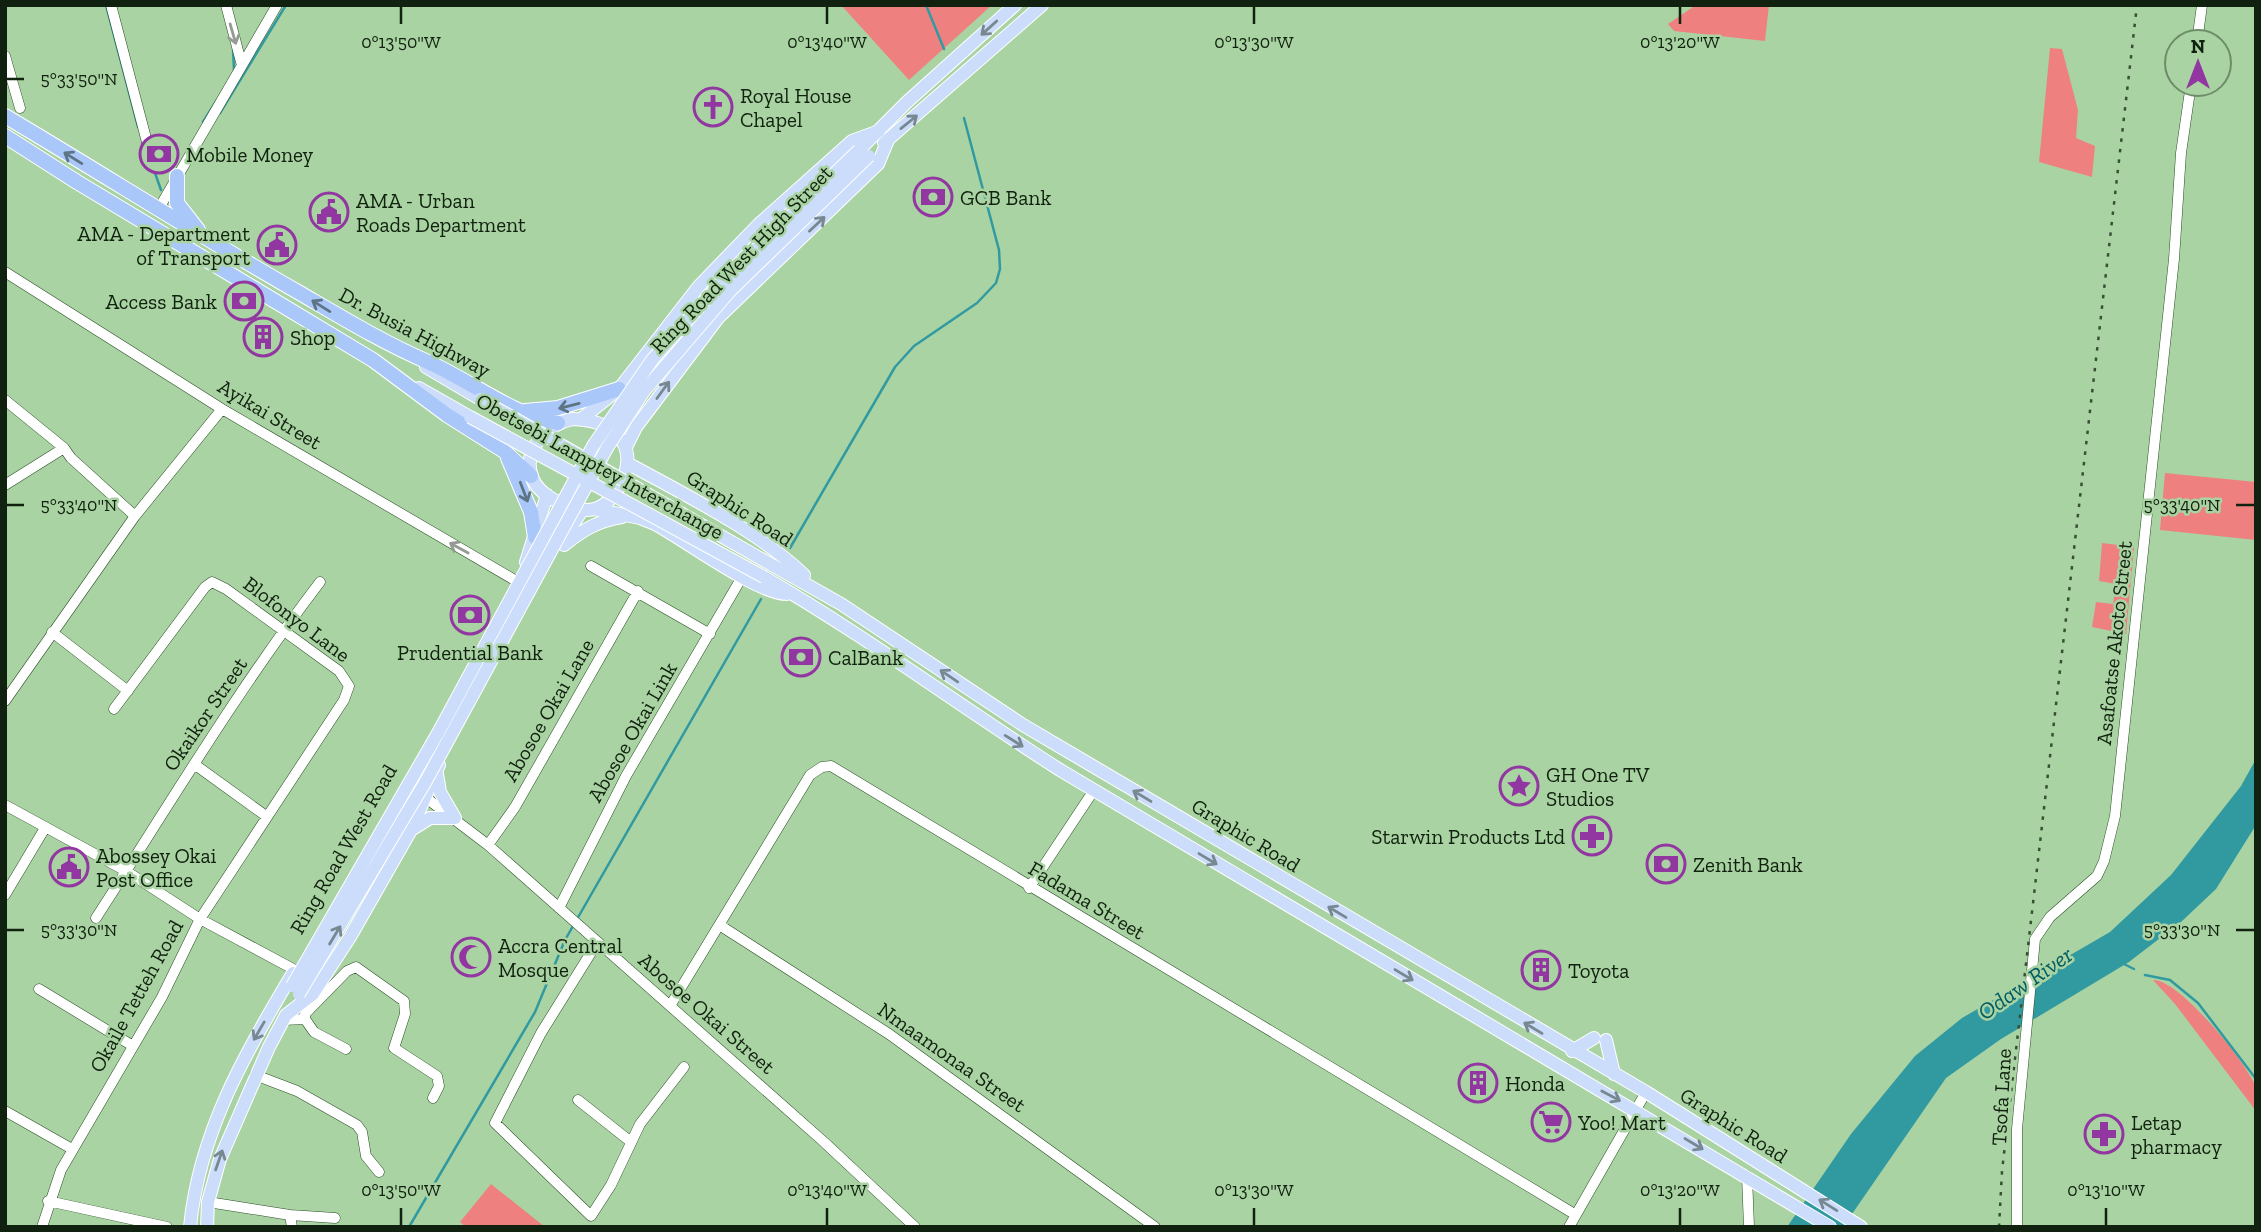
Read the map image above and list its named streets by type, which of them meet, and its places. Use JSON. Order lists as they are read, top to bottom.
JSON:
{
  "streets": {
    "highway": ["Dr. Busia Highway"],
    "main road": [
      "Ring Road West High Street",
      "Obetsebi Lamptey Interchange",
      "Graphic Road",
      "Ring Road West Road"
    ],
    "street": [
      "Ayikai Street",
      "Blofonyo Lane",
      "Asafoatse Akoto Street",
      "Abosoe Okai Lane",
      "Okaikor Street",
      "Abosoe Okai Link",
      "Fadama Street",
      "Okaile Tetteh Road",
      "Abosoe Okai Street",
      "Nmaamonaa Street",
      "Tsofa Lane"
    ]
  },
  "crossings": [
    ["Ring Road West High Street", "Dr. Busia Highway"],
    ["Ring Road West High Street", "Graphic Road"],
    ["Ring Road West High Street", "Ring Road West Road"],
    ["Dr. Busia Highway", "Obetsebi Lamptey Interchange"],
    ["Dr. Busia Highway", "Graphic Road"],
    ["Dr. Busia Highway", "Ring Road West Road"],
    ["Ayikai Street", "Ring Road West Road"],
    ["Obetsebi Lamptey Interchange", "Graphic Road"],
    ["Graphic Road", "Abosoe Okai Link"],
    ["Graphic Road", "Ring Road West Road"],
    ["Blofonyo Lane", "Okaikor Street"],
    ["Blofonyo Lane", "Okaile Tetteh Road"],
    ["Asafoatse Akoto Street", "Tsofa Lane"],
    ["Abosoe Okai Lane", "Abosoe Okai Street"],
    ["Abosoe Okai Link", "Abosoe Okai Street"],
    ["Ring Road West Road", "Abosoe Okai Street"],
    ["Fadama Street", "Abosoe Okai Street"],
    ["Fadama Street", "Nmaamonaa Street"]
  ],
  "one_way": ["Ayikai Street"],
  "water": ["Odaw River"],
  "places": {
    "church": ["Royal House Chapel"],
    "bank": [
      "Mobile Money",
      "GCB Bank",
      "Access Bank",
      "Prudential Bank",
      "CalBank",
      "Zenith Bank"
    ],
    "public building": ["AMA - Urban Roads Department", "AMA - Department of Transport", "Abossey Okai Post Office"],
    "building": ["Shop", "Toyota", "Honda"],
    "place": ["GH One TV Studios"],
    "pharmacy": ["Starwin Products Ltd", "Letap pharmacy"],
    "mosque": ["Accra Central Mosque"],
    "supermarket": ["Yoo! Mart"]
  },
  "north": "top",
  "coordinates": [
    "0°13'50\"W",
    "0°13'40\"W",
    "0°13'30\"W",
    "0°13'20\"W",
    "5°33'50\"N",
    "5°33'40\"N",
    "5°33'30\"N",
    "0°13'10\"W"
  ]
}
